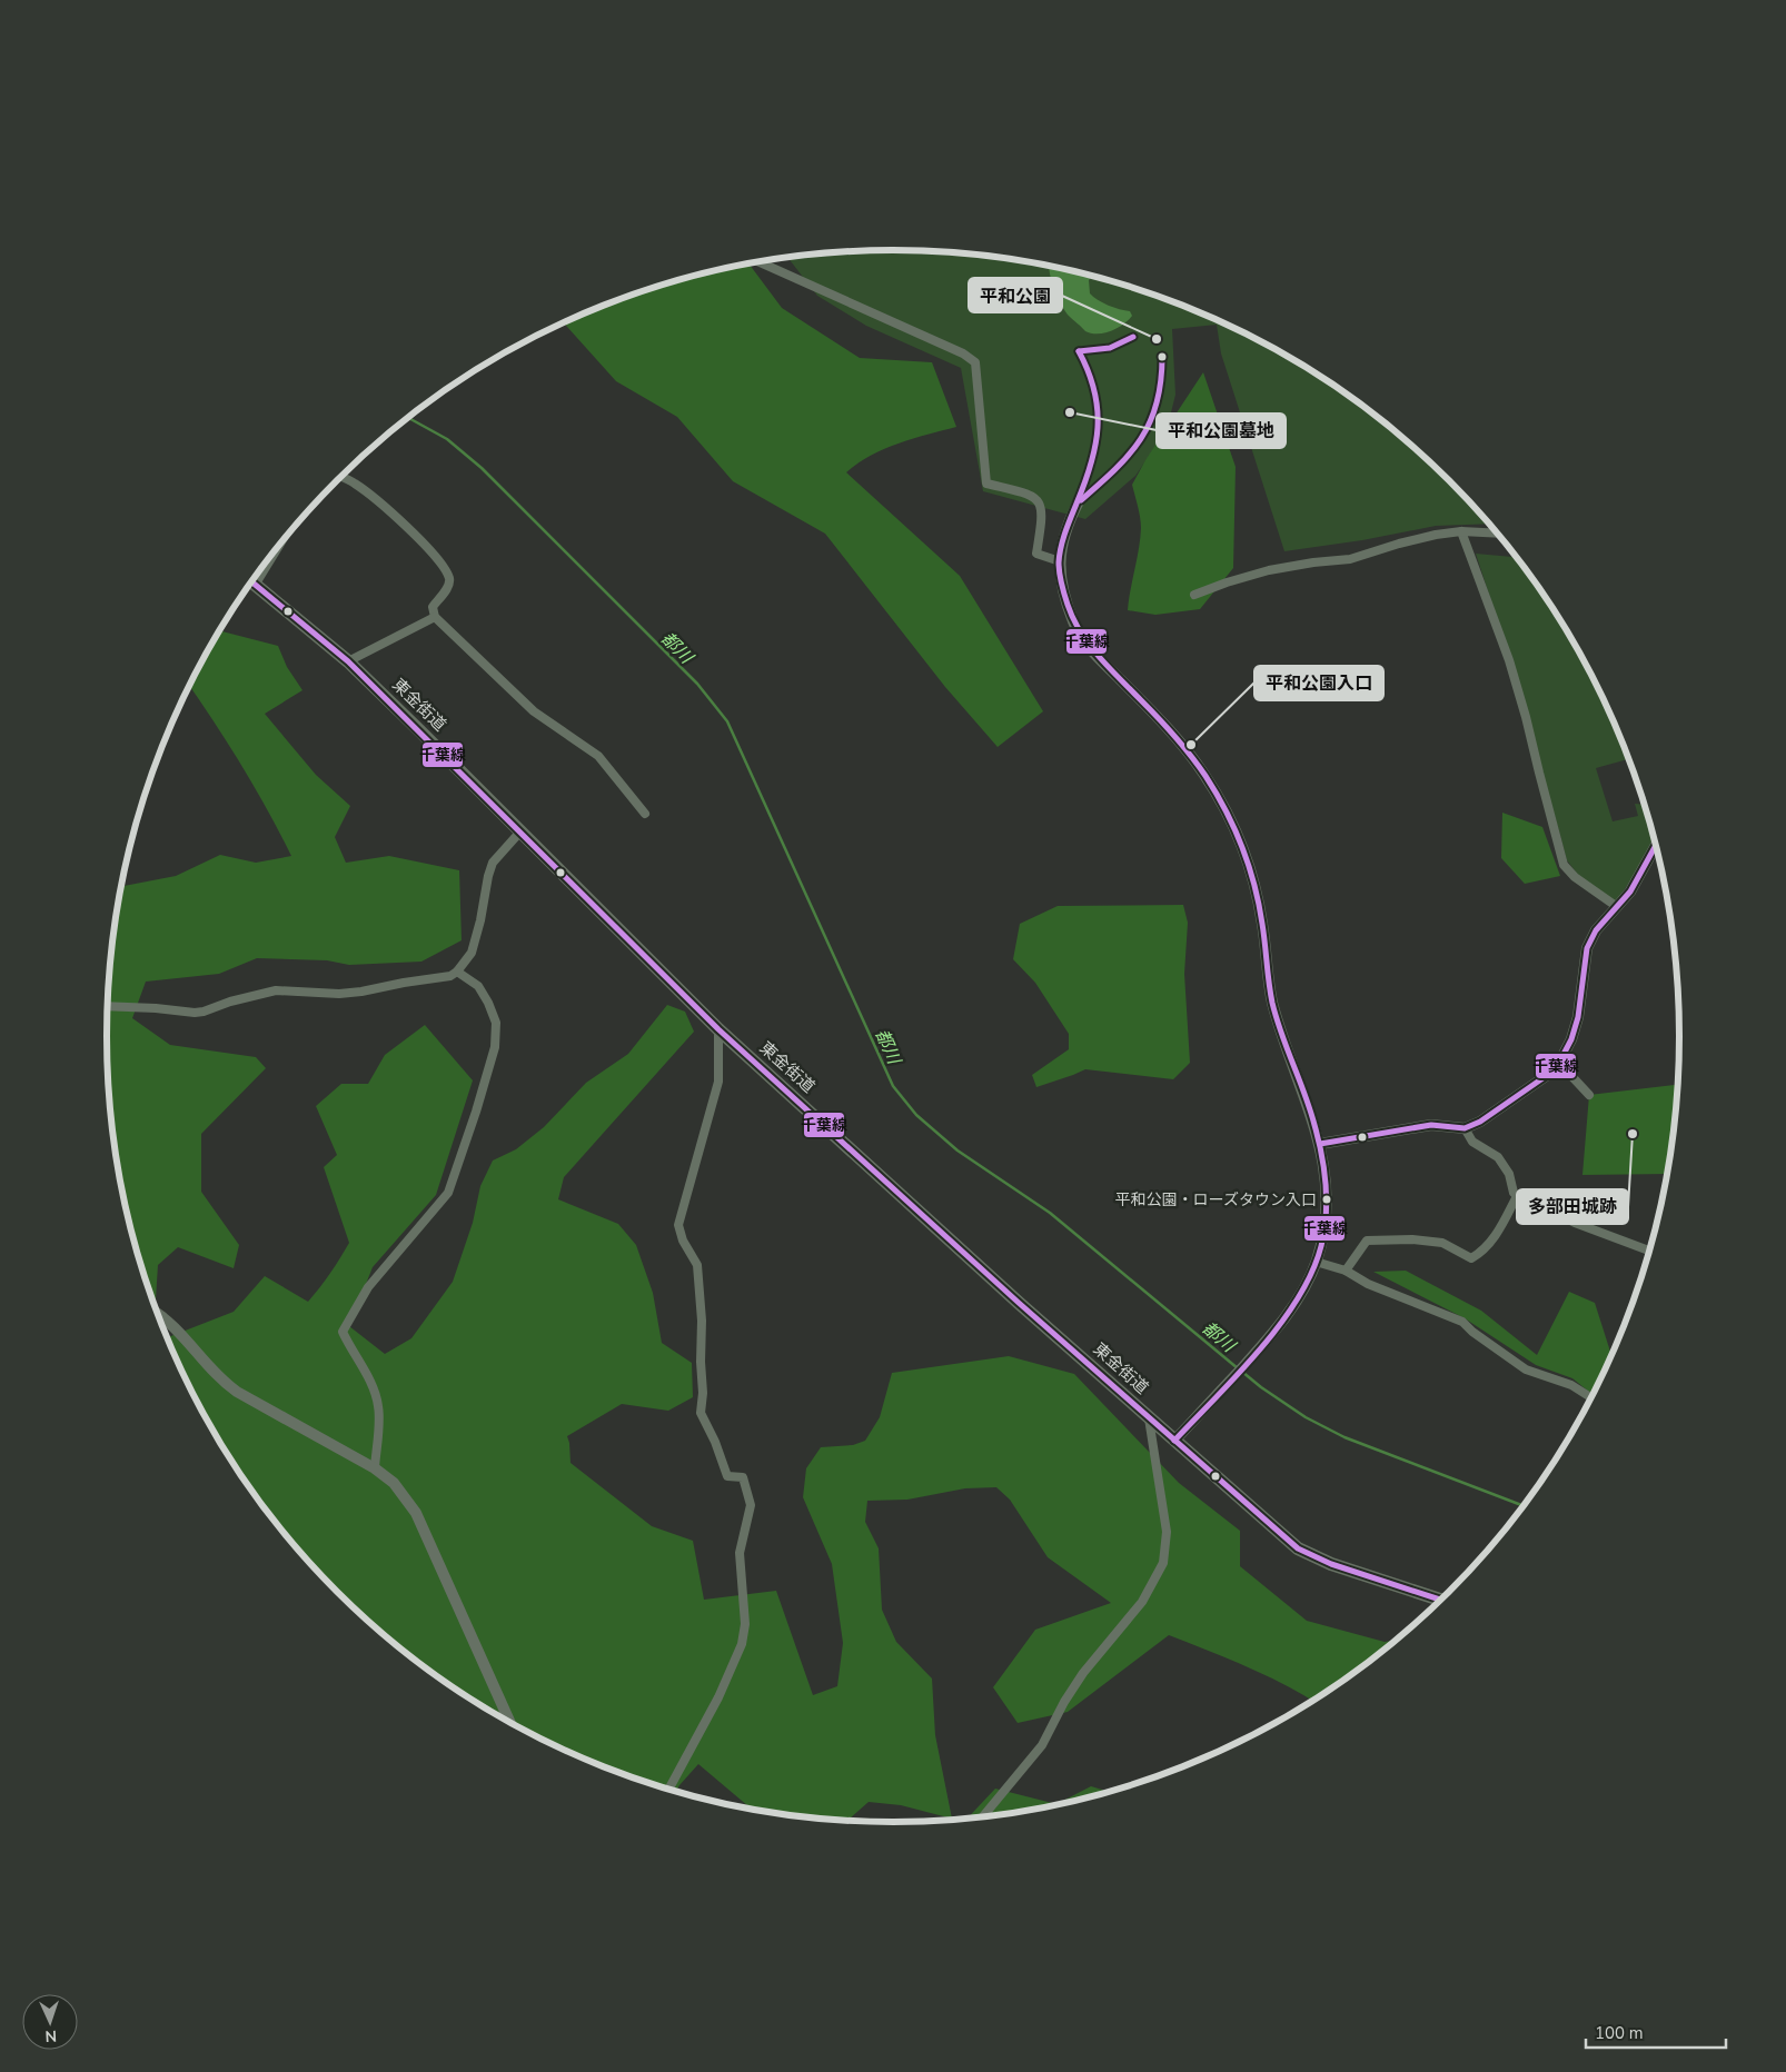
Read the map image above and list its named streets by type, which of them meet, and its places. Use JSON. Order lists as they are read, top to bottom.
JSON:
{
  "streets": {
    "highway": ["東金街道"]
  },
  "water": ["都川"],
  "places": [
    "平和公園",
    "平和公園墓地",
    "平和公園入口",
    "多部田城跡",
    "平和公園・ローズタウン入口"
  ],
  "lines": ["transit line 千葉線"],
  "scale_bar": "100 m",
  "north": "bottom"
}
